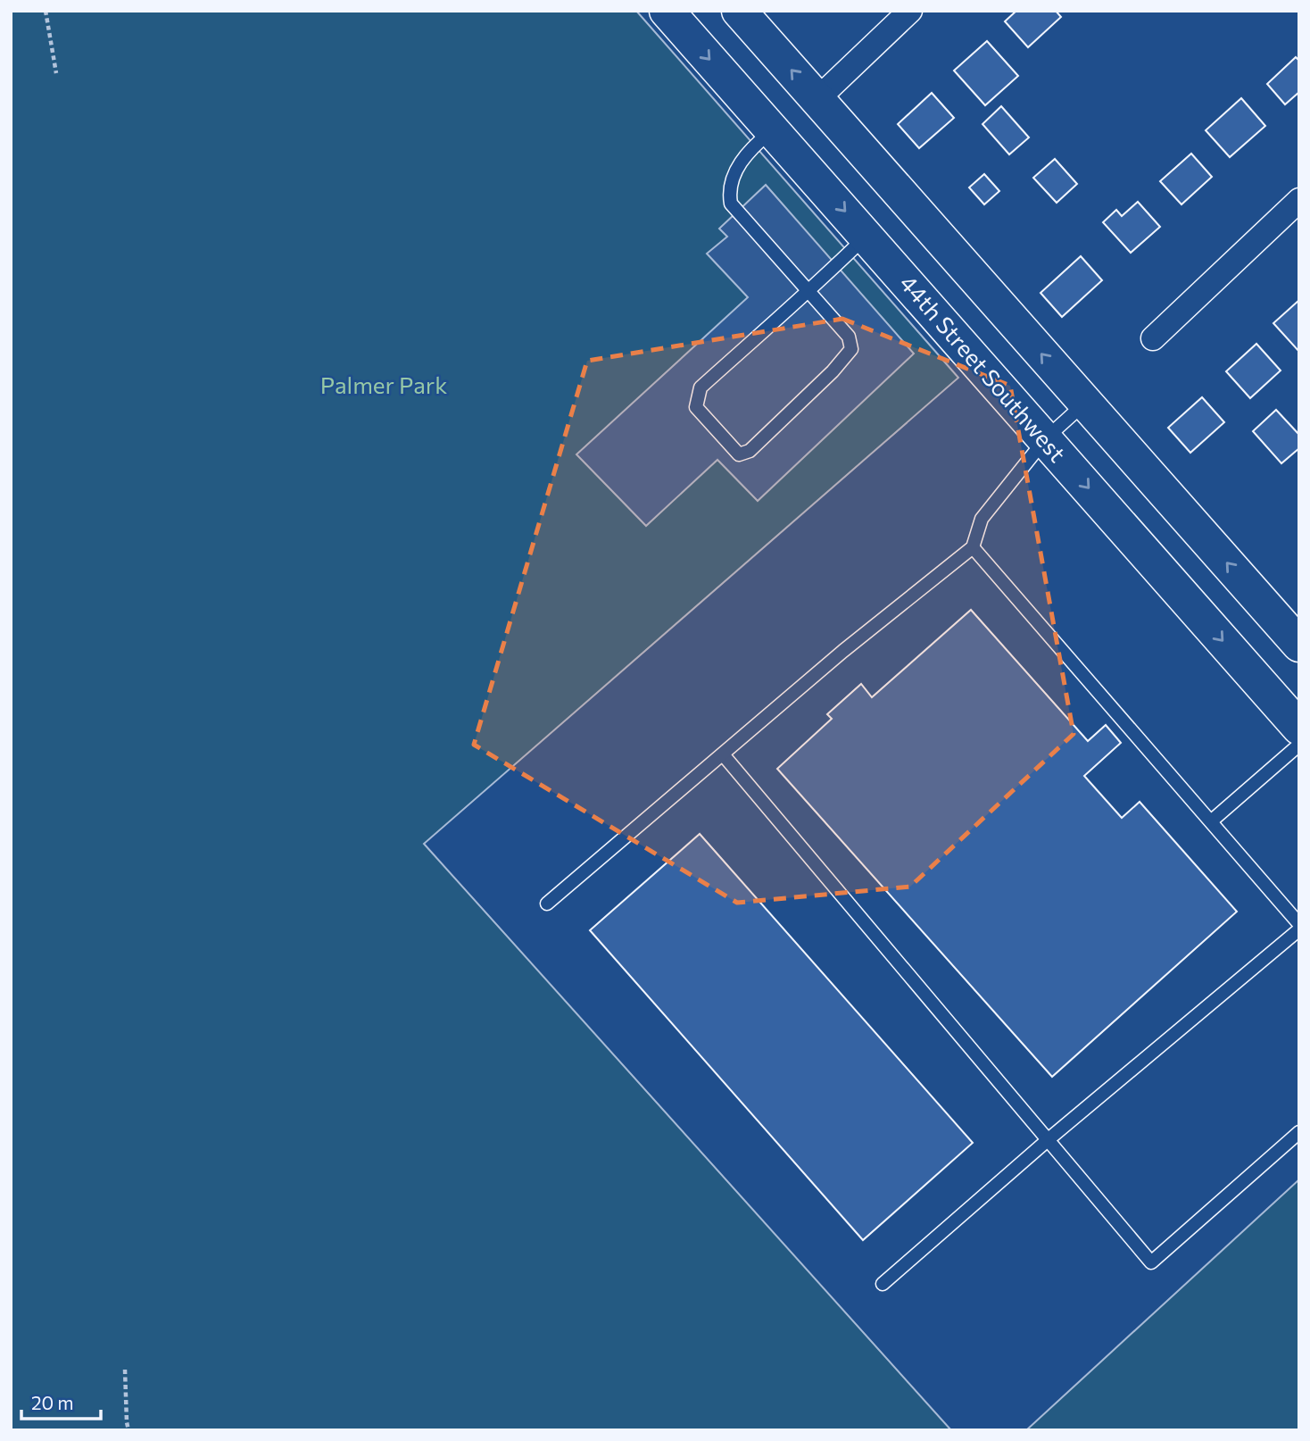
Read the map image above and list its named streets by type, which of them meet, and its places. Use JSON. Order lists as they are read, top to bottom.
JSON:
{
  "streets": {
    "main road": ["44th Street Southwest"]
  },
  "parks": ["Palmer Park"],
  "scale_bar": "20 m"
}
